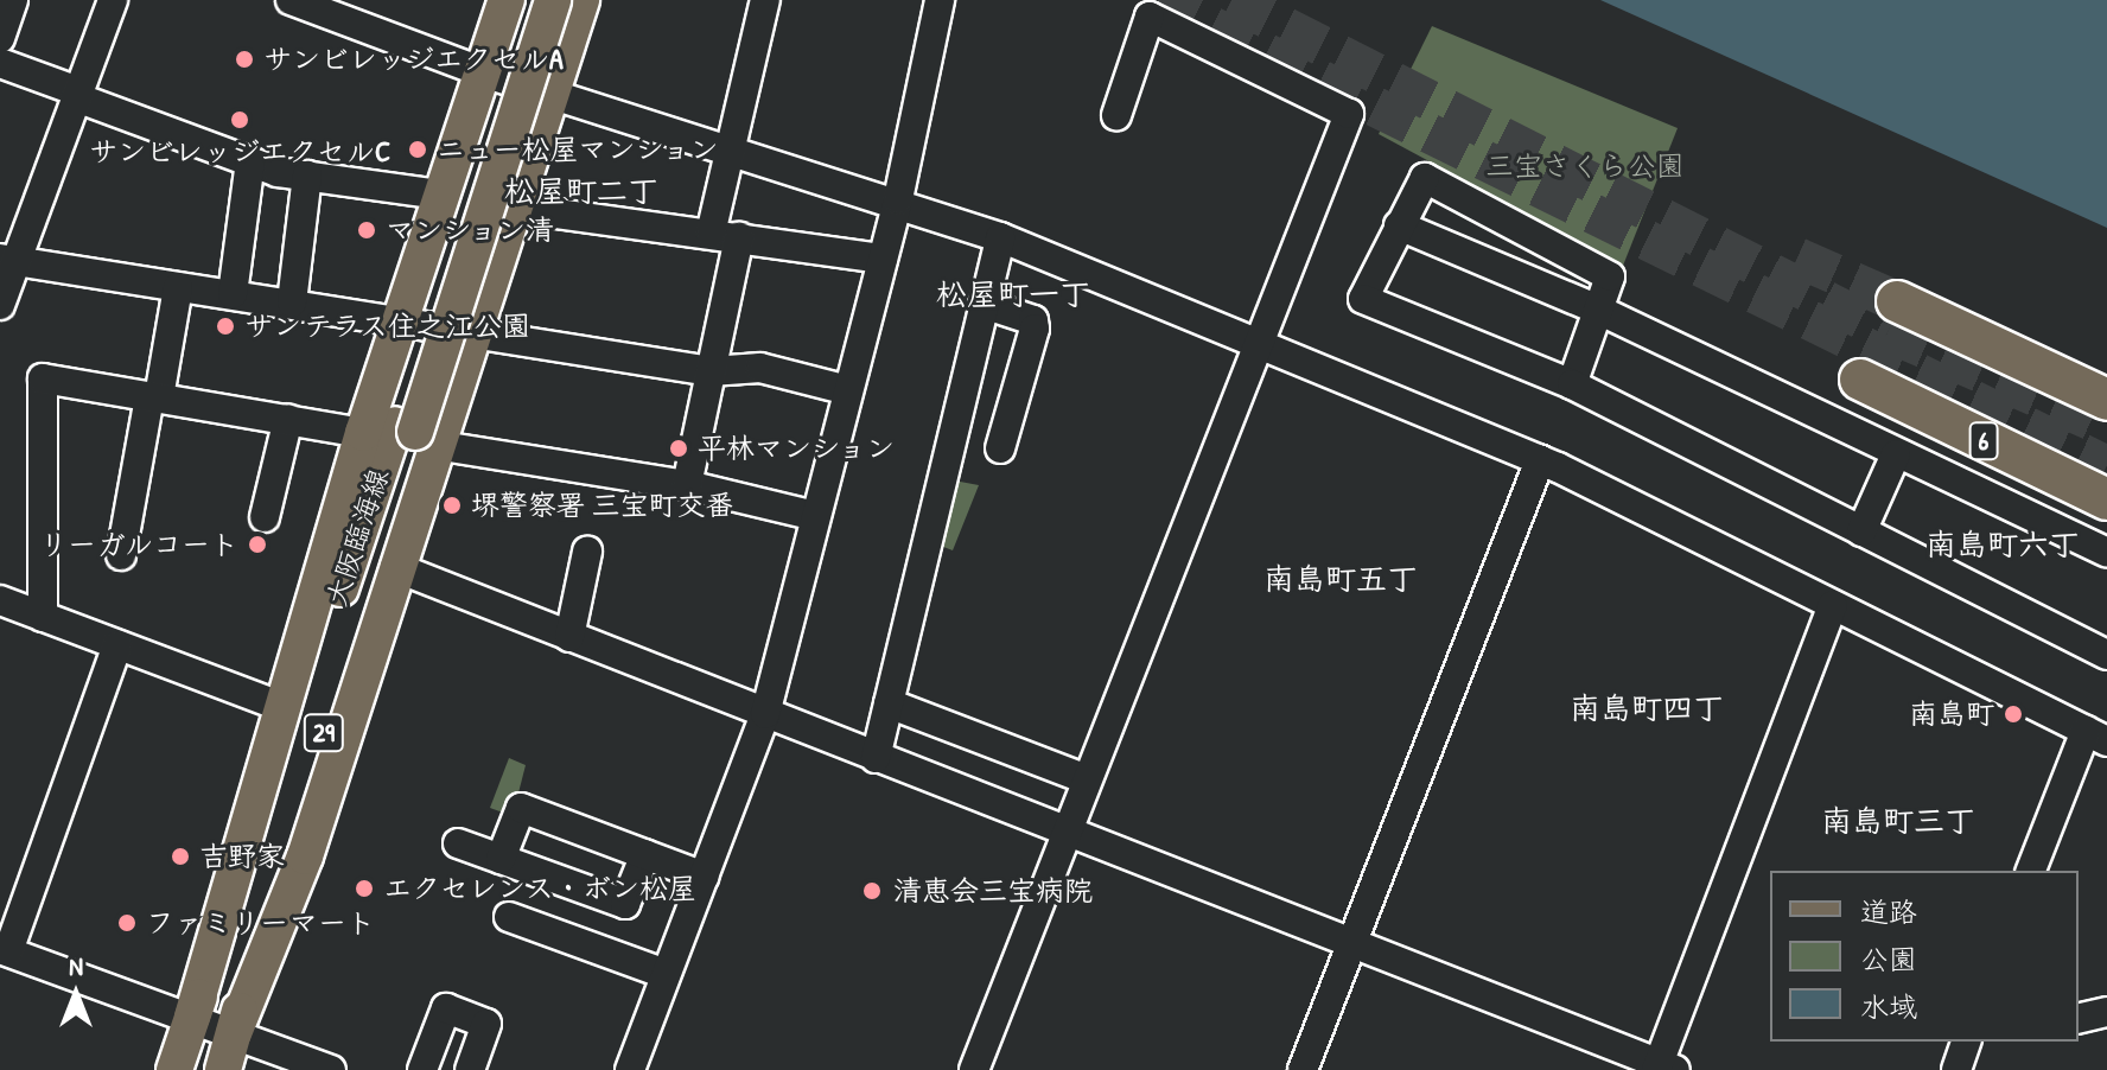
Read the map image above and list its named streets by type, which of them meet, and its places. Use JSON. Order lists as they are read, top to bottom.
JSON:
{
  "streets": {
    "highway": ["6"],
    "main road": ["大阪臨海線", "29"]
  },
  "districts": [
    "松屋町二丁",
    "松屋町一丁",
    "南島町六丁",
    "南島町五丁",
    "南島町四丁",
    "南島町三丁"
  ],
  "parks": ["三宝さくら公園"],
  "places": [
    "サンビレッジエクセルA",
    "サンビレッジエクセルC",
    "ニュー松屋マンション",
    "マンション清",
    "サンテラス住之江公園",
    "平林マンション",
    "堺警察署 三宝町交番",
    "リーガルコート",
    "南島町",
    "吉野家",
    "エクセレンス・ボン松屋",
    "清恵会三宝病院",
    "ファミリーマート"
  ],
  "legend": ["道路", "公園", "水域"],
  "north": "top"
}
